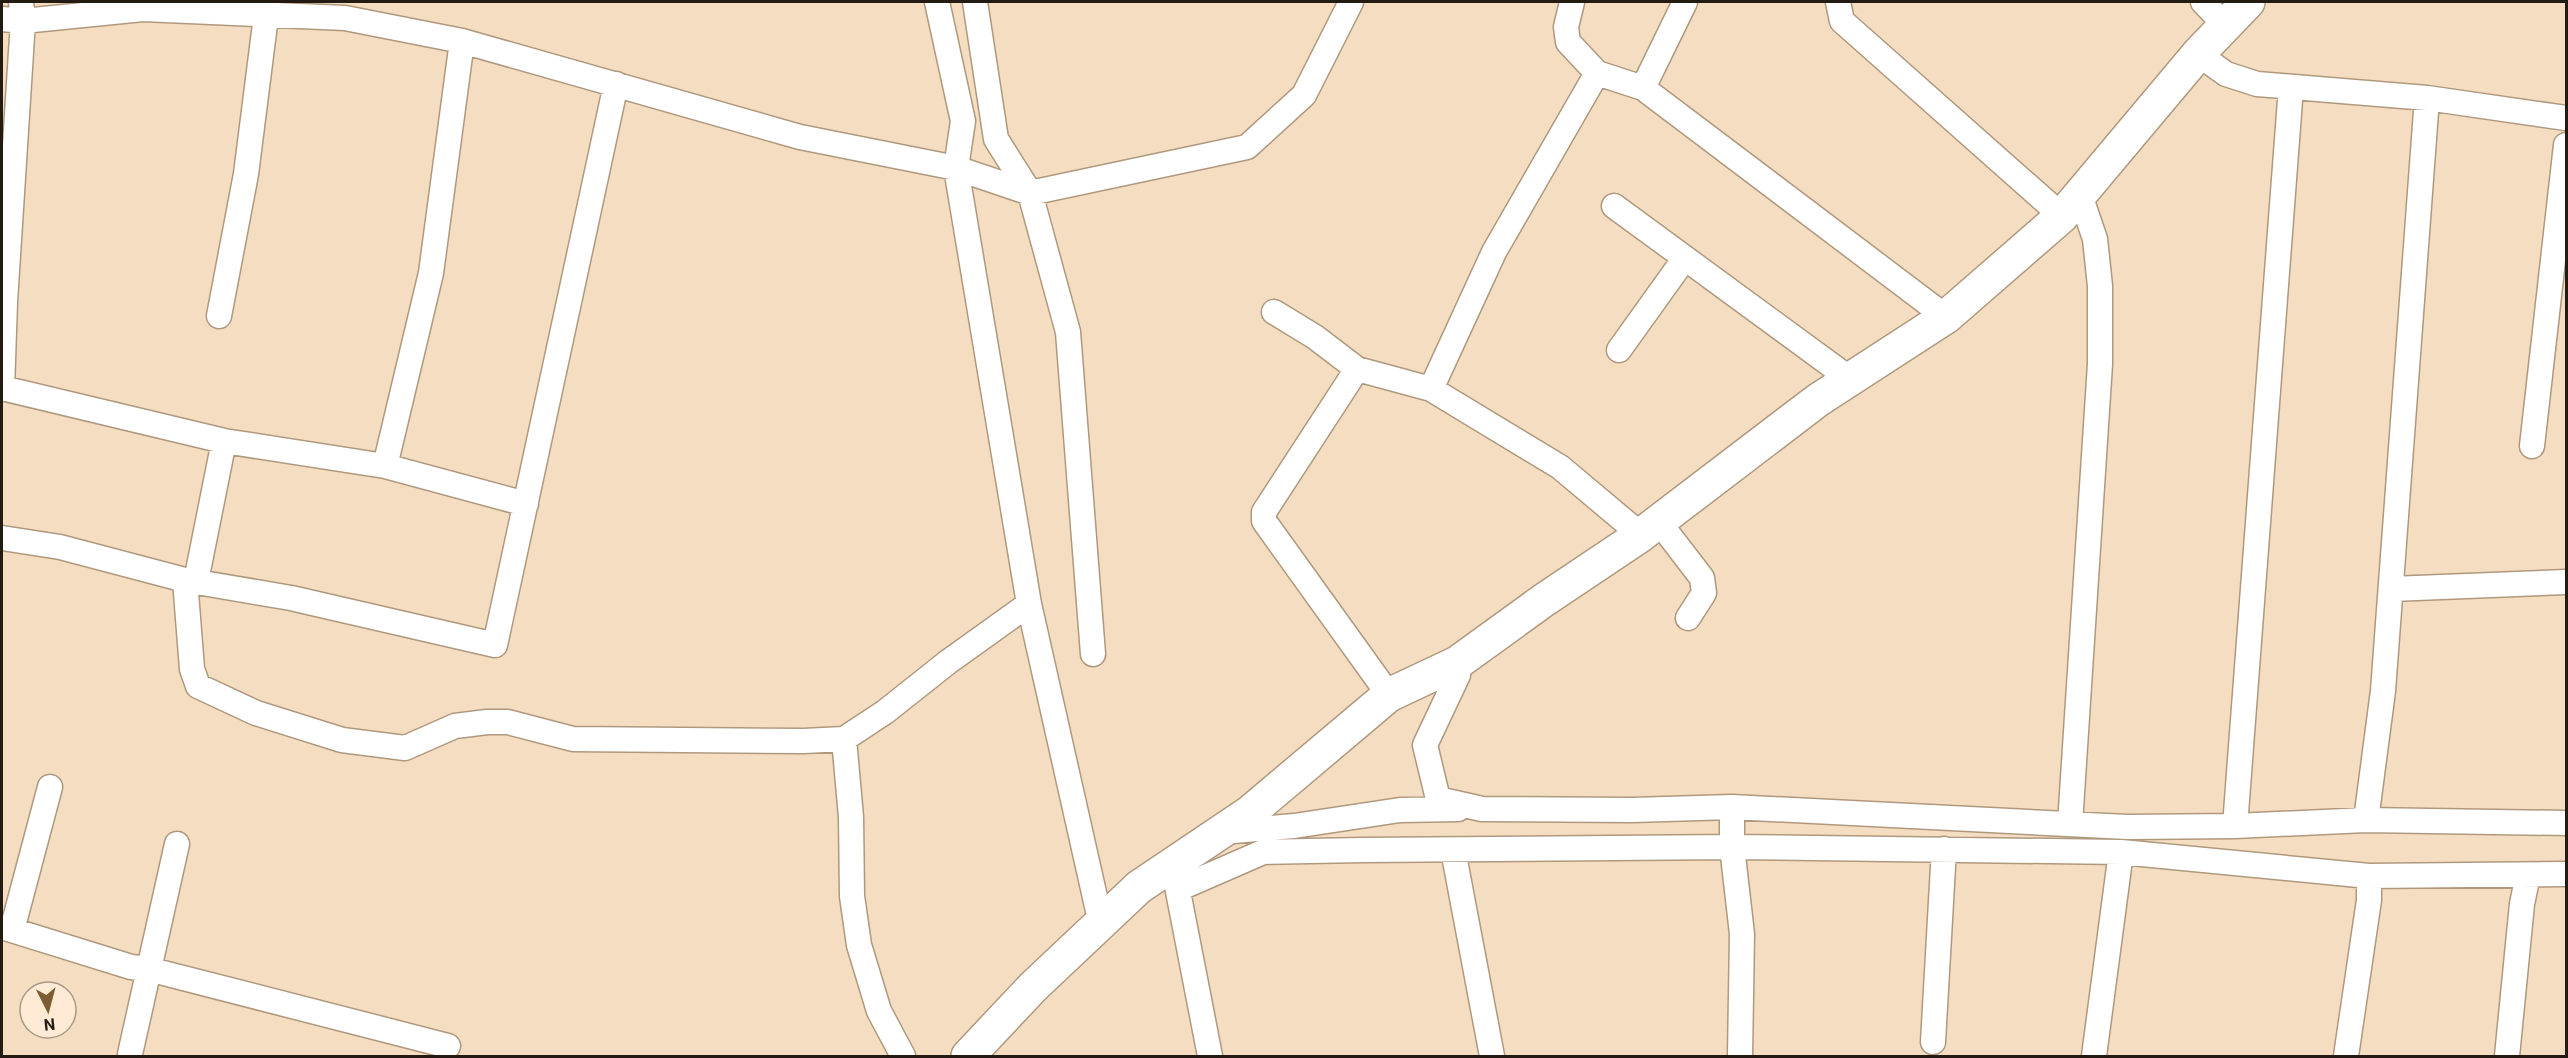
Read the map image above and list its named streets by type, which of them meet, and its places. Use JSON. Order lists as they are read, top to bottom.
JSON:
{
  "north": "bottom"
}
